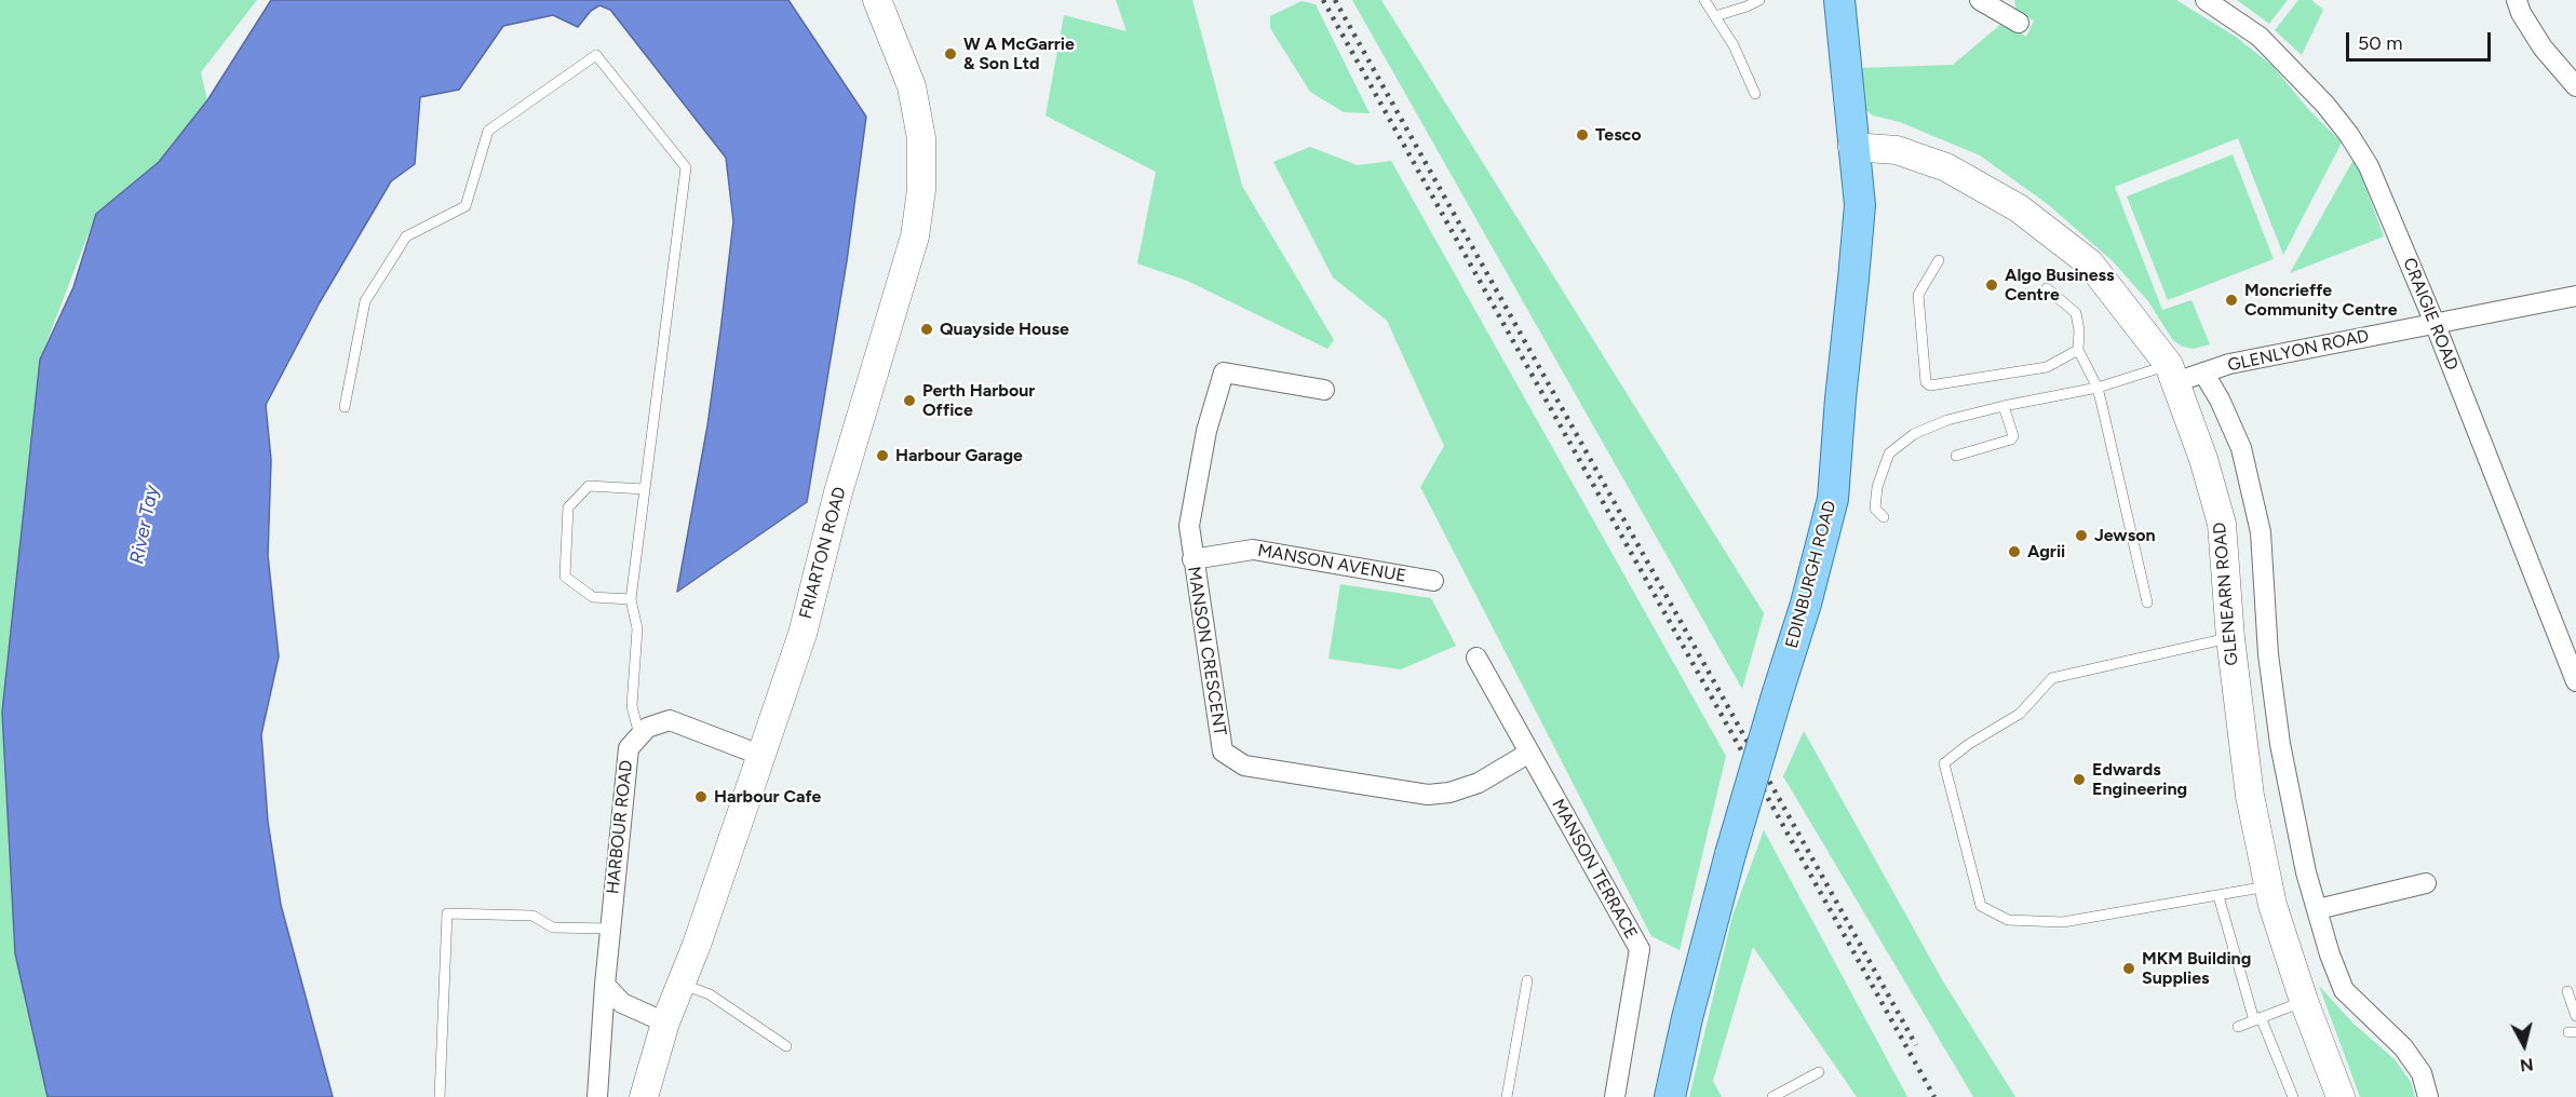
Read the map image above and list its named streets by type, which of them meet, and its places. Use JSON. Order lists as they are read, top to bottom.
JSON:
{
  "streets": {
    "main road": ["EDINBURGH ROAD"],
    "street": [
      "CRAIGIE ROAD",
      "GLENLYON ROAD",
      "FRIARTON ROAD",
      "MANSON AVENUE",
      "GLENEARN ROAD",
      "MANSON CRESCENT",
      "HARBOUR ROAD",
      "MANSON TERRACE"
    ]
  },
  "crossings": [
    ["CRAIGIE ROAD", "GLENLYON ROAD"],
    ["GLENLYON ROAD", "GLENEARN ROAD"],
    ["FRIARTON ROAD", "HARBOUR ROAD"],
    ["MANSON AVENUE", "MANSON CRESCENT"],
    ["EDINBURGH ROAD", "GLENEARN ROAD"],
    ["MANSON CRESCENT", "MANSON TERRACE"]
  ],
  "water": ["River Tay"],
  "places": [
    "W A McGarrie & Son Ltd",
    "Tesco",
    "Algo Business Centre",
    "Moncrieffe Community Centre",
    "Quayside House",
    "Perth Harbour Office",
    "Harbour Garage",
    "Jewson",
    "Agrii",
    "Edwards Engineering",
    "Harbour Cafe",
    "MKM Building Supplies"
  ],
  "scale_bar": "50 m",
  "north": "bottom"
}
